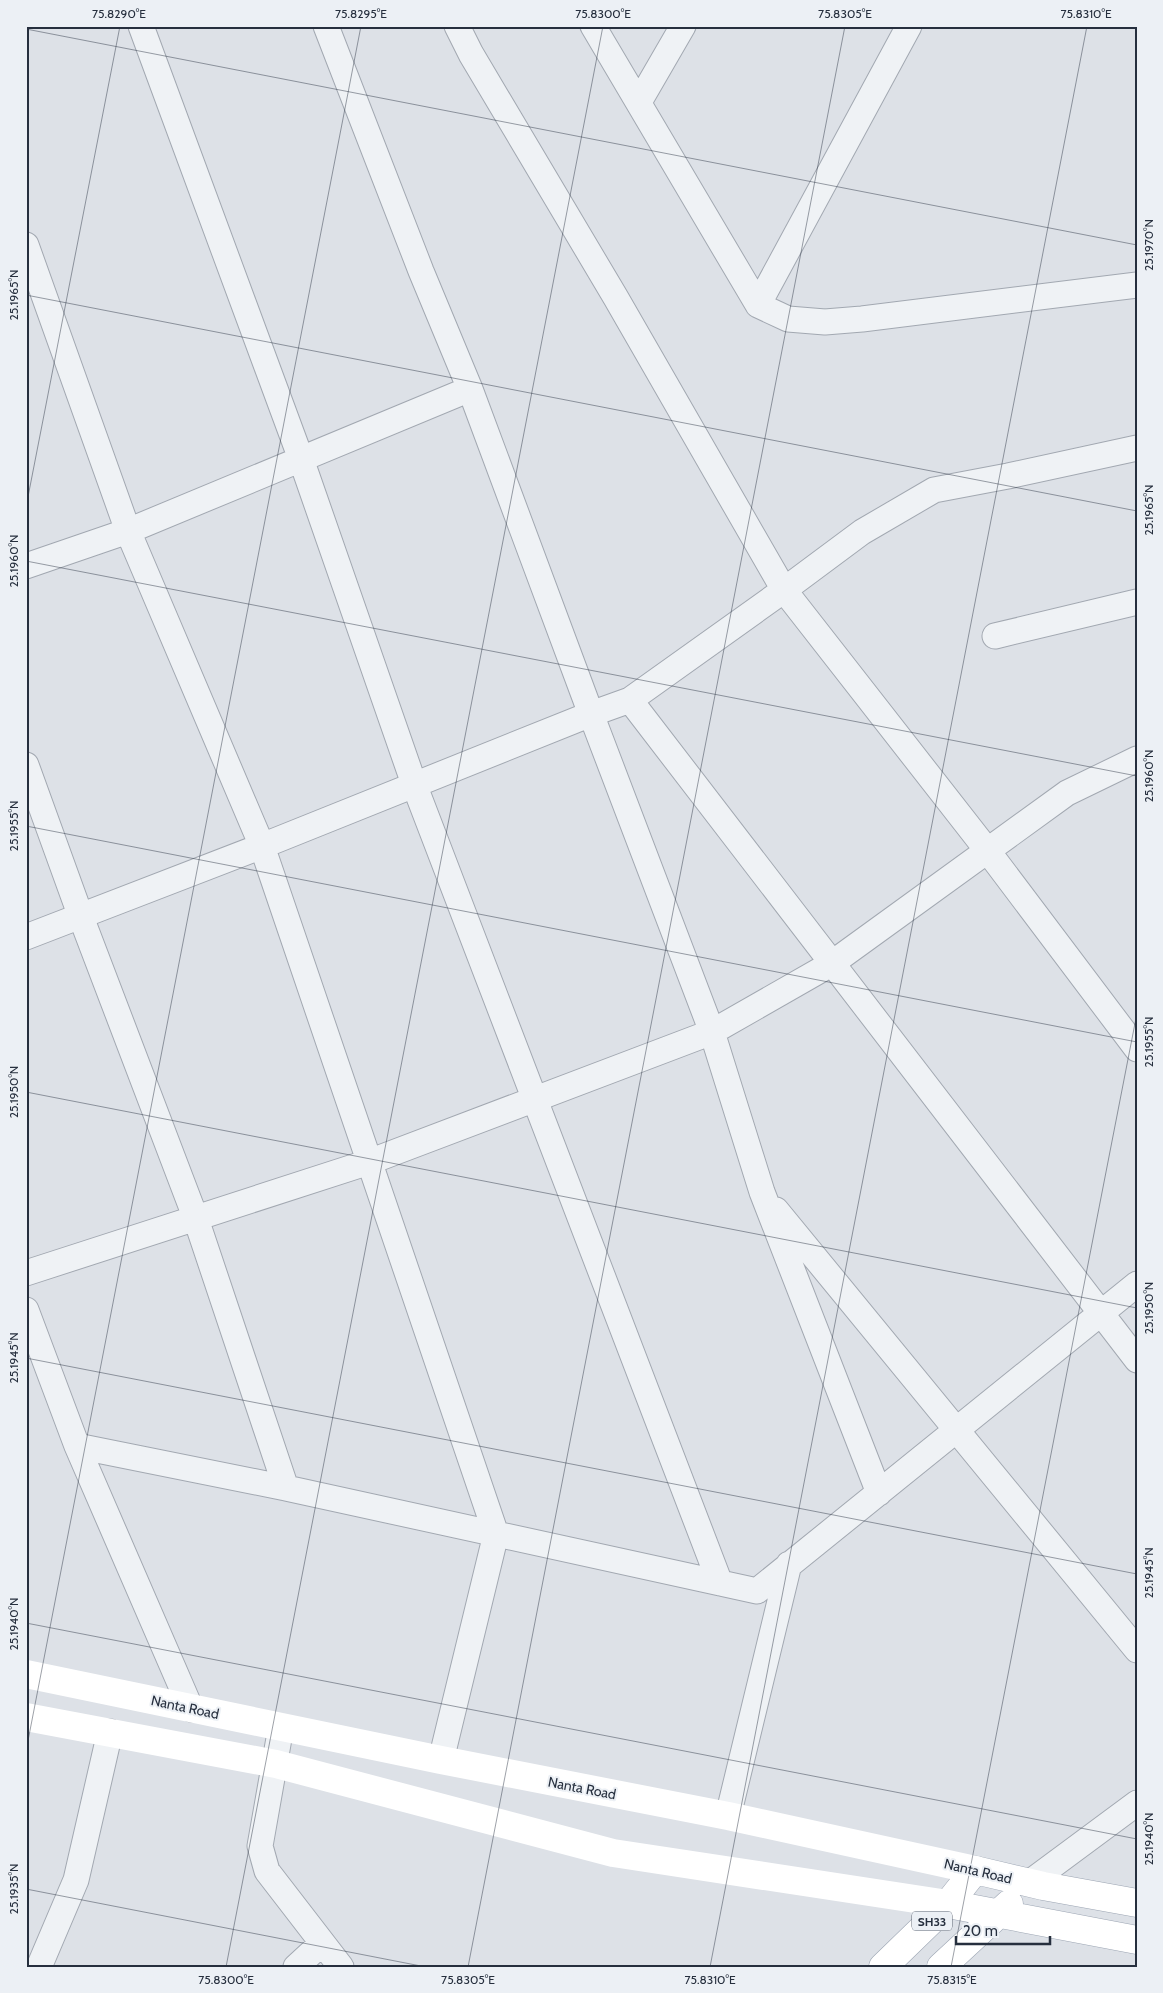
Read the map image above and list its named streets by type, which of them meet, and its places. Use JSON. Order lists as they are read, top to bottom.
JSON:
{
  "streets": {
    "main road": ["Nanta Road", "SH33"]
  },
  "crossings": [
    ["Nanta Road", "SH33"]
  ],
  "scale_bar": "20 m",
  "coordinates": [
    "75.8290°E",
    "75.8295°E",
    "75.8300°E",
    "75.8305°E",
    "75.8310°E",
    "25.1970°N",
    "25.1965°N",
    "25.1960°N",
    "25.1955°N",
    "25.1950°N",
    "25.1945°N",
    "25.1940°N",
    "25.1935°N",
    "75.8315°E"
  ]
}
